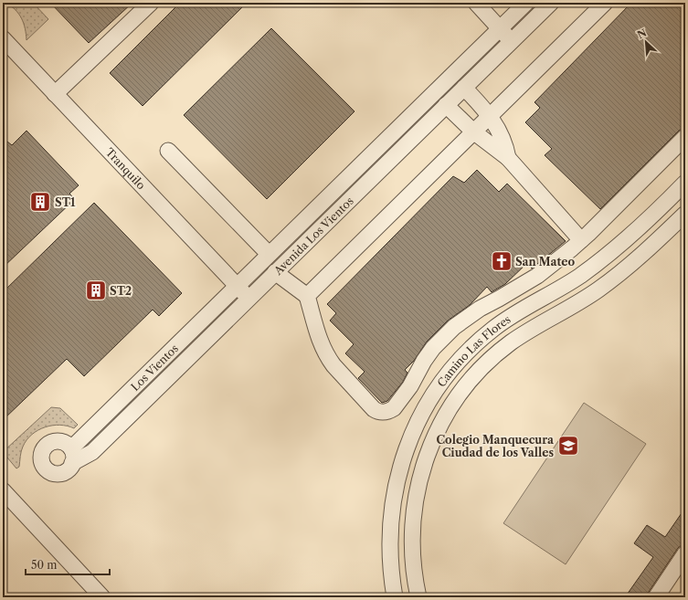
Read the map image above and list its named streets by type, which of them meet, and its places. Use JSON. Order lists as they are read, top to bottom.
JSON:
{
  "streets": {
    "street": [
      "Tranquilo",
      "Avenida Los Vientos",
      "Camino Las Flores",
      "Los Vientos"
    ]
  },
  "crossings": [
    ["Tranquilo", "Avenida Los Vientos"],
    ["Tranquilo", "Los Vientos"],
    ["Avenida Los Vientos", "Los Vientos"]
  ],
  "places": {
    "building": ["ST1", "ST2"],
    "church": ["San Mateo"],
    "school or university": ["Colegio Manquecura Ciudad de los Valles"]
  },
  "scale_bar": "50 m",
  "north": "top left"
}
